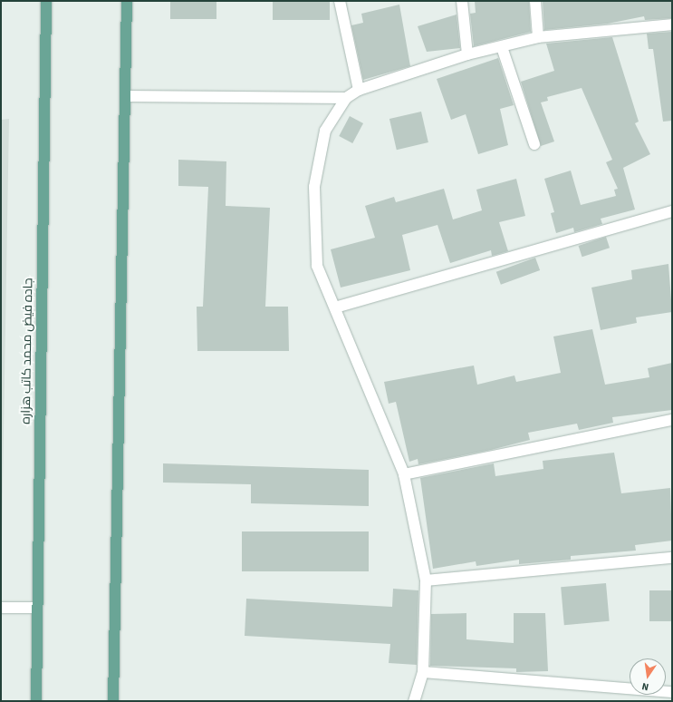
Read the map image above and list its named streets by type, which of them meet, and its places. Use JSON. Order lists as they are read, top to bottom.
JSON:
{
  "streets": {
    "main road": ["جاده فیض محمد کاتب هزاره"]
  },
  "north": "bottom"
}
